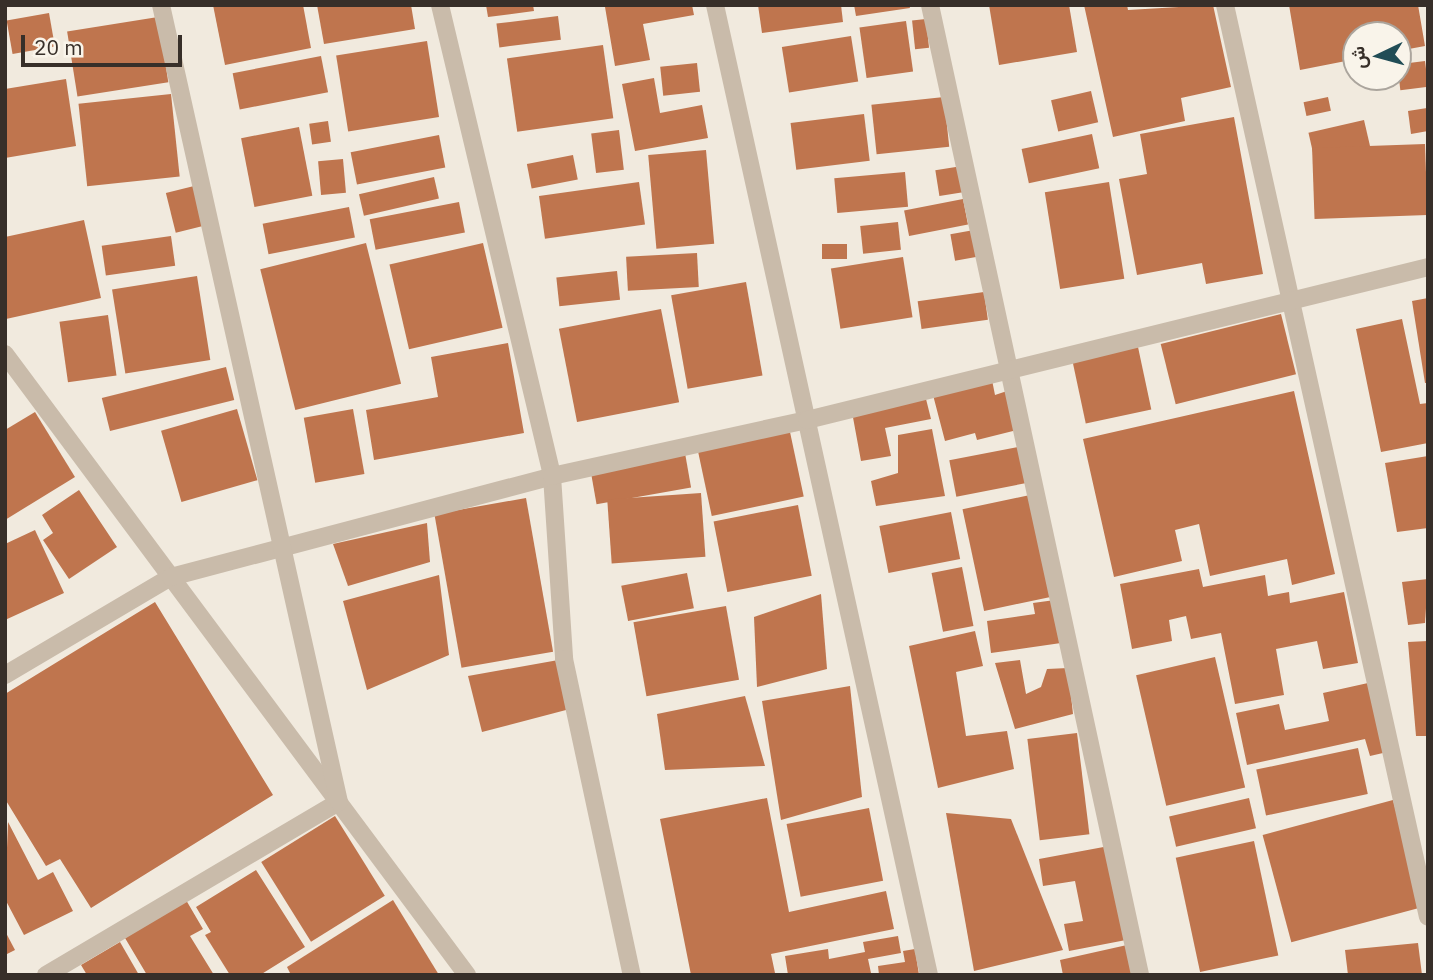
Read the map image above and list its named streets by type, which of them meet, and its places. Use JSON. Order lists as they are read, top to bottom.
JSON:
{
  "scale_bar": "20 m",
  "north": "left"
}
